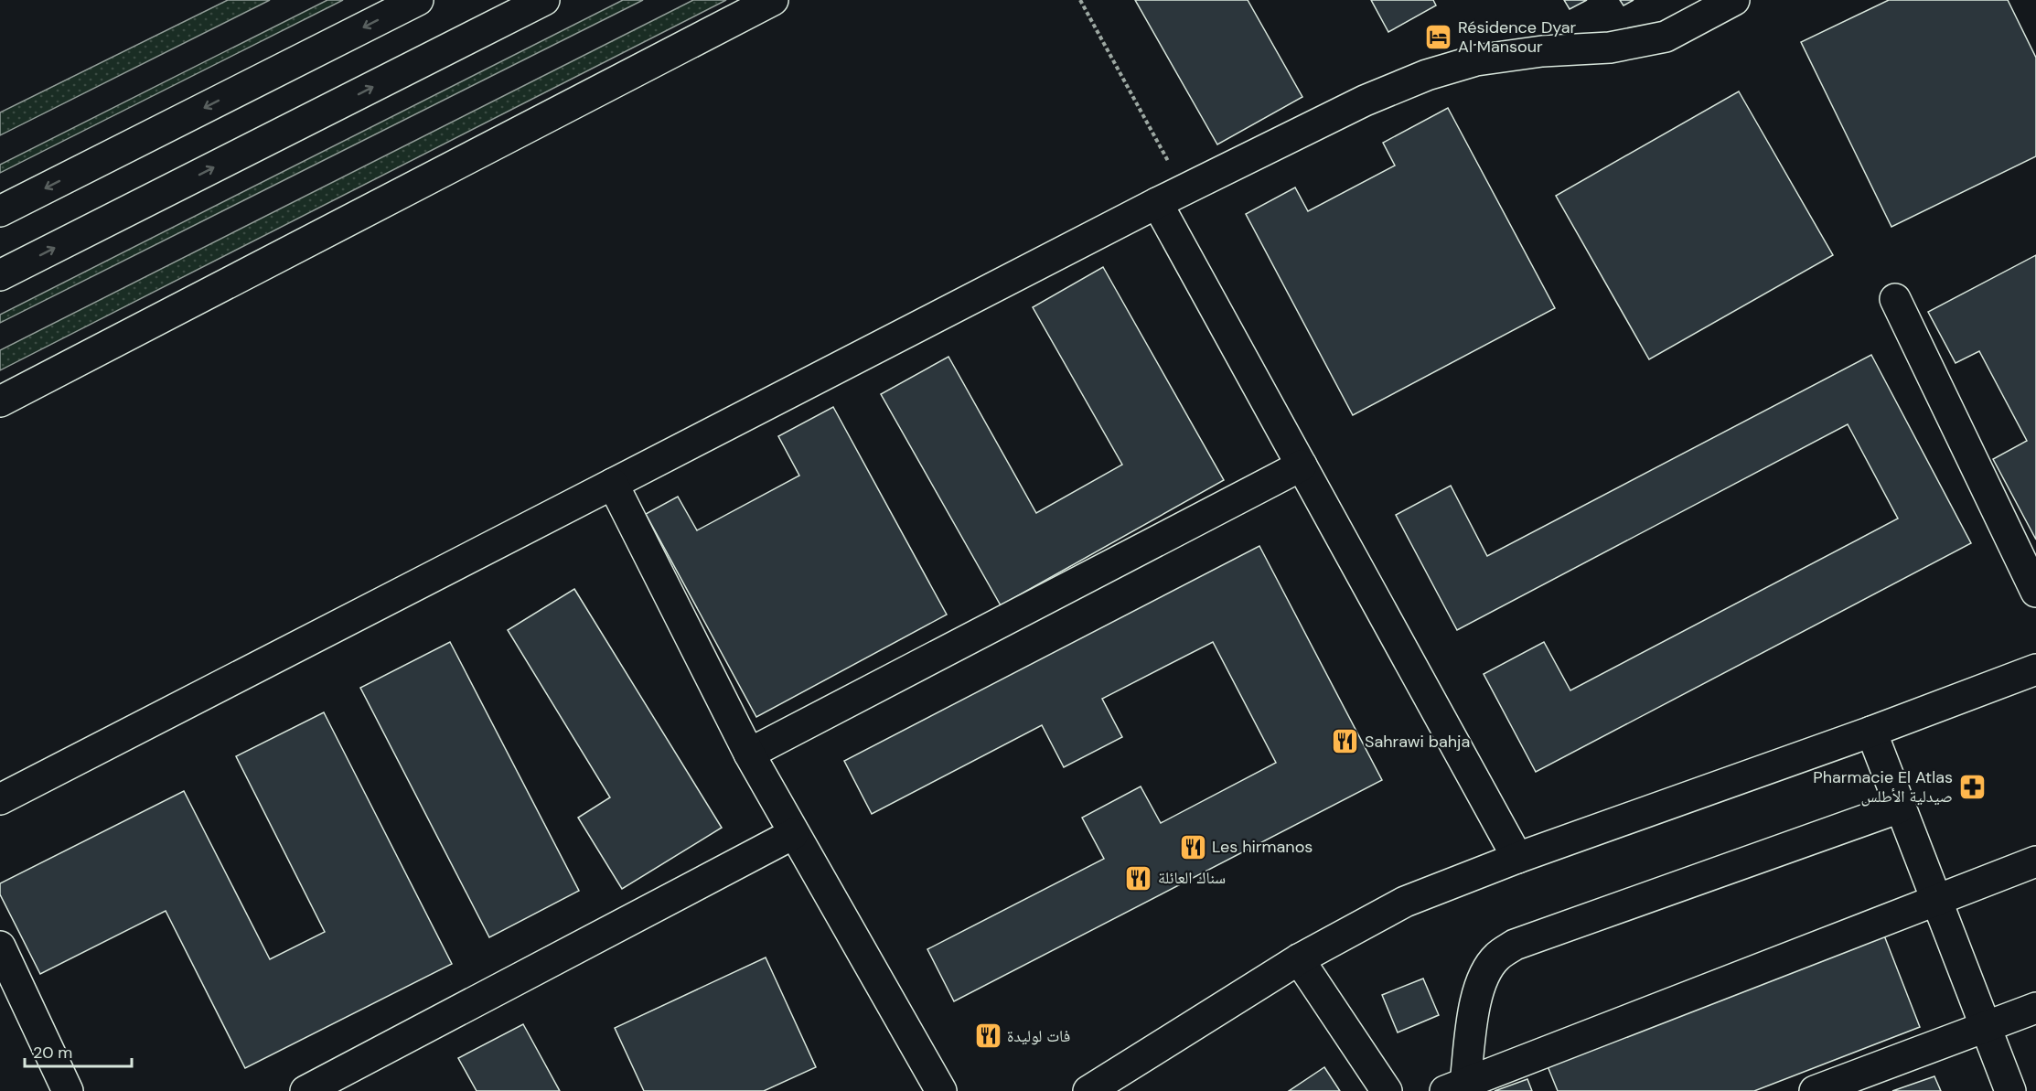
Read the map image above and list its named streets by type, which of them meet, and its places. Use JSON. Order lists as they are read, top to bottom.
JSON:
{
  "places": {
    "hotel": ["Résidence Dyar Al Mansour"],
    "restaurant": [
      "Sahrawi bahja",
      "Les hirmanos",
      "سناك العائلة",
      "فات لوليدة"
    ],
    "pharmacy": ["Pharmacie El Atlas صيدلية الأطلس"]
  },
  "scale_bar": "20 m"
}
